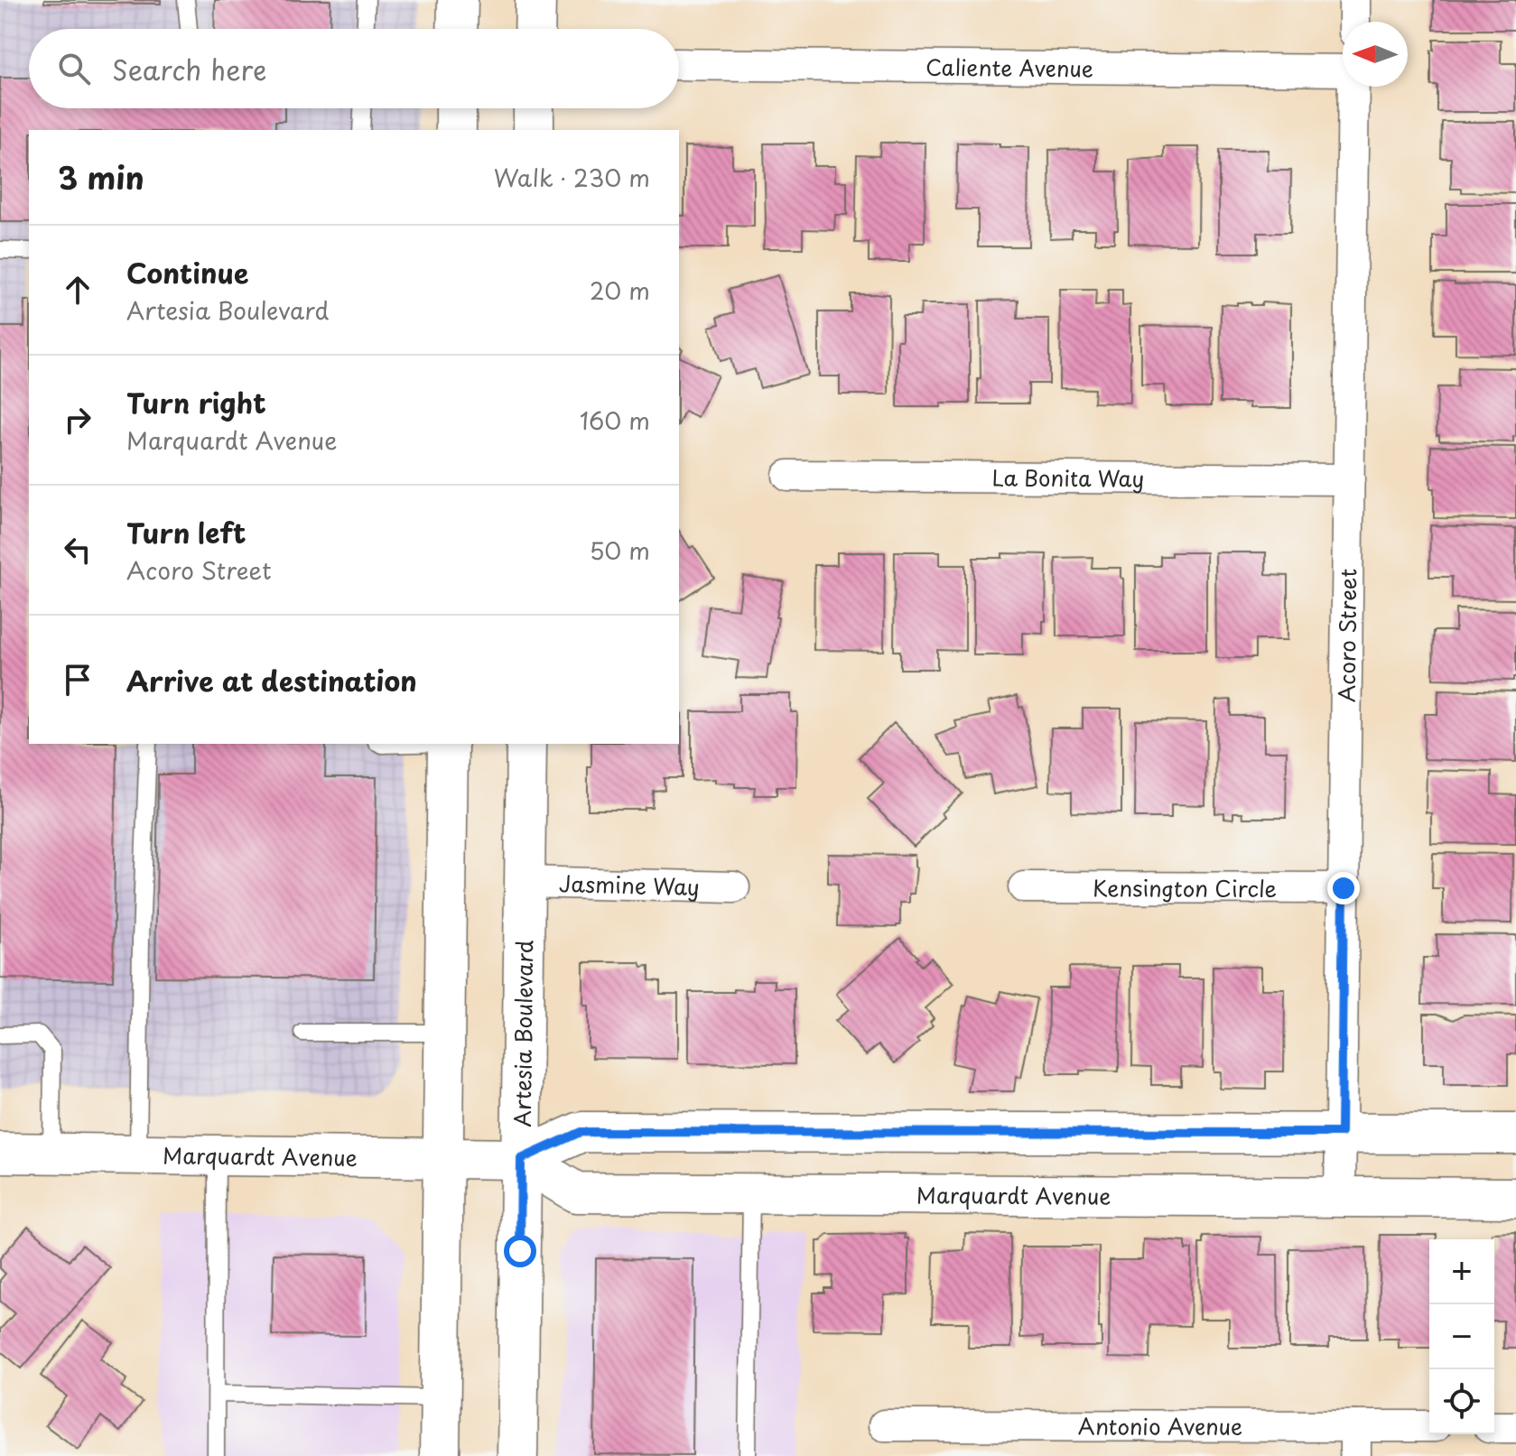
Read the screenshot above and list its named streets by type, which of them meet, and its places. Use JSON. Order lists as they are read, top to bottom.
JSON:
{
  "streets": {
    "main road": ["Artesia Boulevard", "Marquardt Avenue"],
    "street": [
      "Caliente Avenue",
      "La Bonita Way",
      "Acoro Street",
      "Jasmine Way",
      "Kensington Circle",
      "Antonio Avenue"
    ]
  },
  "crossings": [
    ["La Bonita Way", "Acoro Street"],
    ["Acoro Street", "Kensington Circle"],
    ["Acoro Street", "Marquardt Avenue"],
    ["Jasmine Way", "Artesia Boulevard"],
    ["Artesia Boulevard", "Marquardt Avenue"]
  ],
  "north": "left",
  "page": {
    "search": "Search here",
    "heading": ["3 min", "Walk · 230 m"],
    "list": [
      ["Continue", "Artesia Boulevard", "20 m"],
      ["Turn right", "Marquardt Avenue", "160 m"],
      ["Turn left", "Acoro Street", "50 m"],
      "Arrive at destination"
    ],
    "map_buttons": ["+", "−"]
  }
}
